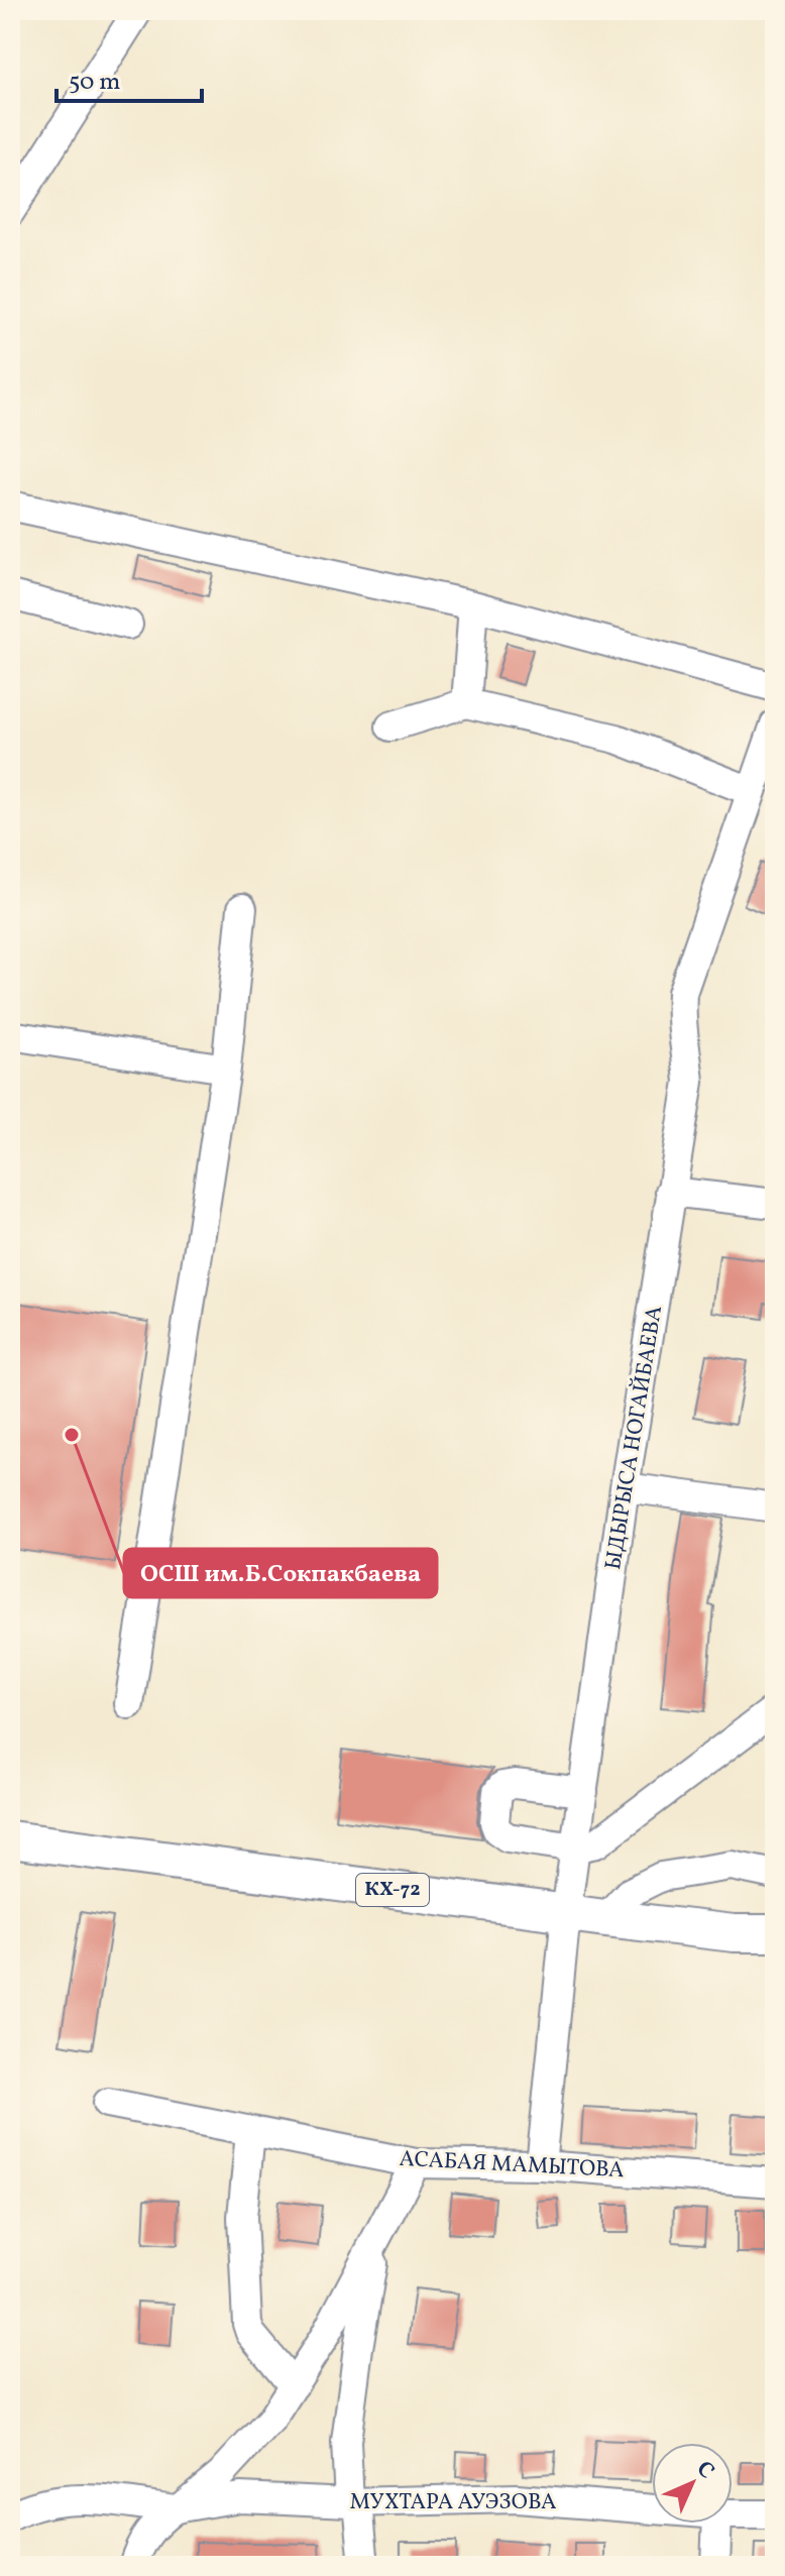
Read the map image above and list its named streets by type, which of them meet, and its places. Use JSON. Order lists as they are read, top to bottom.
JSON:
{
  "streets": {
    "main road": ["КХ-72"],
    "street": ["ЫДЫРЫСА НОГАЙБАЕВА", "АСАБАЯ МАМЫТОВА", "МУХТАРА АУЭЗОВА"]
  },
  "crossings": [
    ["ЫДЫРЫСА НОГАЙБАЕВА", "КХ-72"],
    ["ЫДЫРЫСА НОГАЙБАЕВА", "АСАБАЯ МАМЫТОВА"]
  ],
  "places": ["ОСШ им.Б.Сокпакбаева"],
  "scale_bar": "50 m",
  "north": "top right"
}
